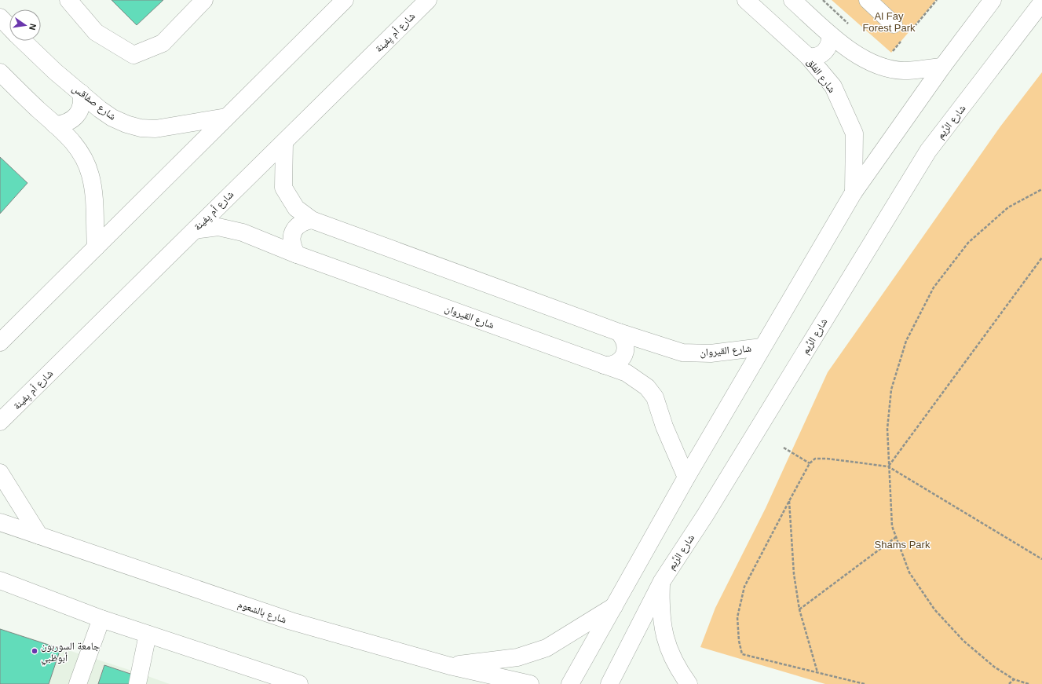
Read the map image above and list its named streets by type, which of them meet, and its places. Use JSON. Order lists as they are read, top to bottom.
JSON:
{
  "streets": {
    "main road": [
      "شارع أم يِفينة",
      "شارع الفلق",
      "شارع صفاقس",
      "شارع الرِّيم",
      "شارع القيروان",
      "شارع بالشعوم"
    ]
  },
  "crossings": [
    ["شارع أم يِفينة", "شارع القيروان"]
  ],
  "parks": ["Al Fay Forest Park", "Shams Park"],
  "places": ["جامعة السوربون أبوظبي"],
  "north": "right"
}
